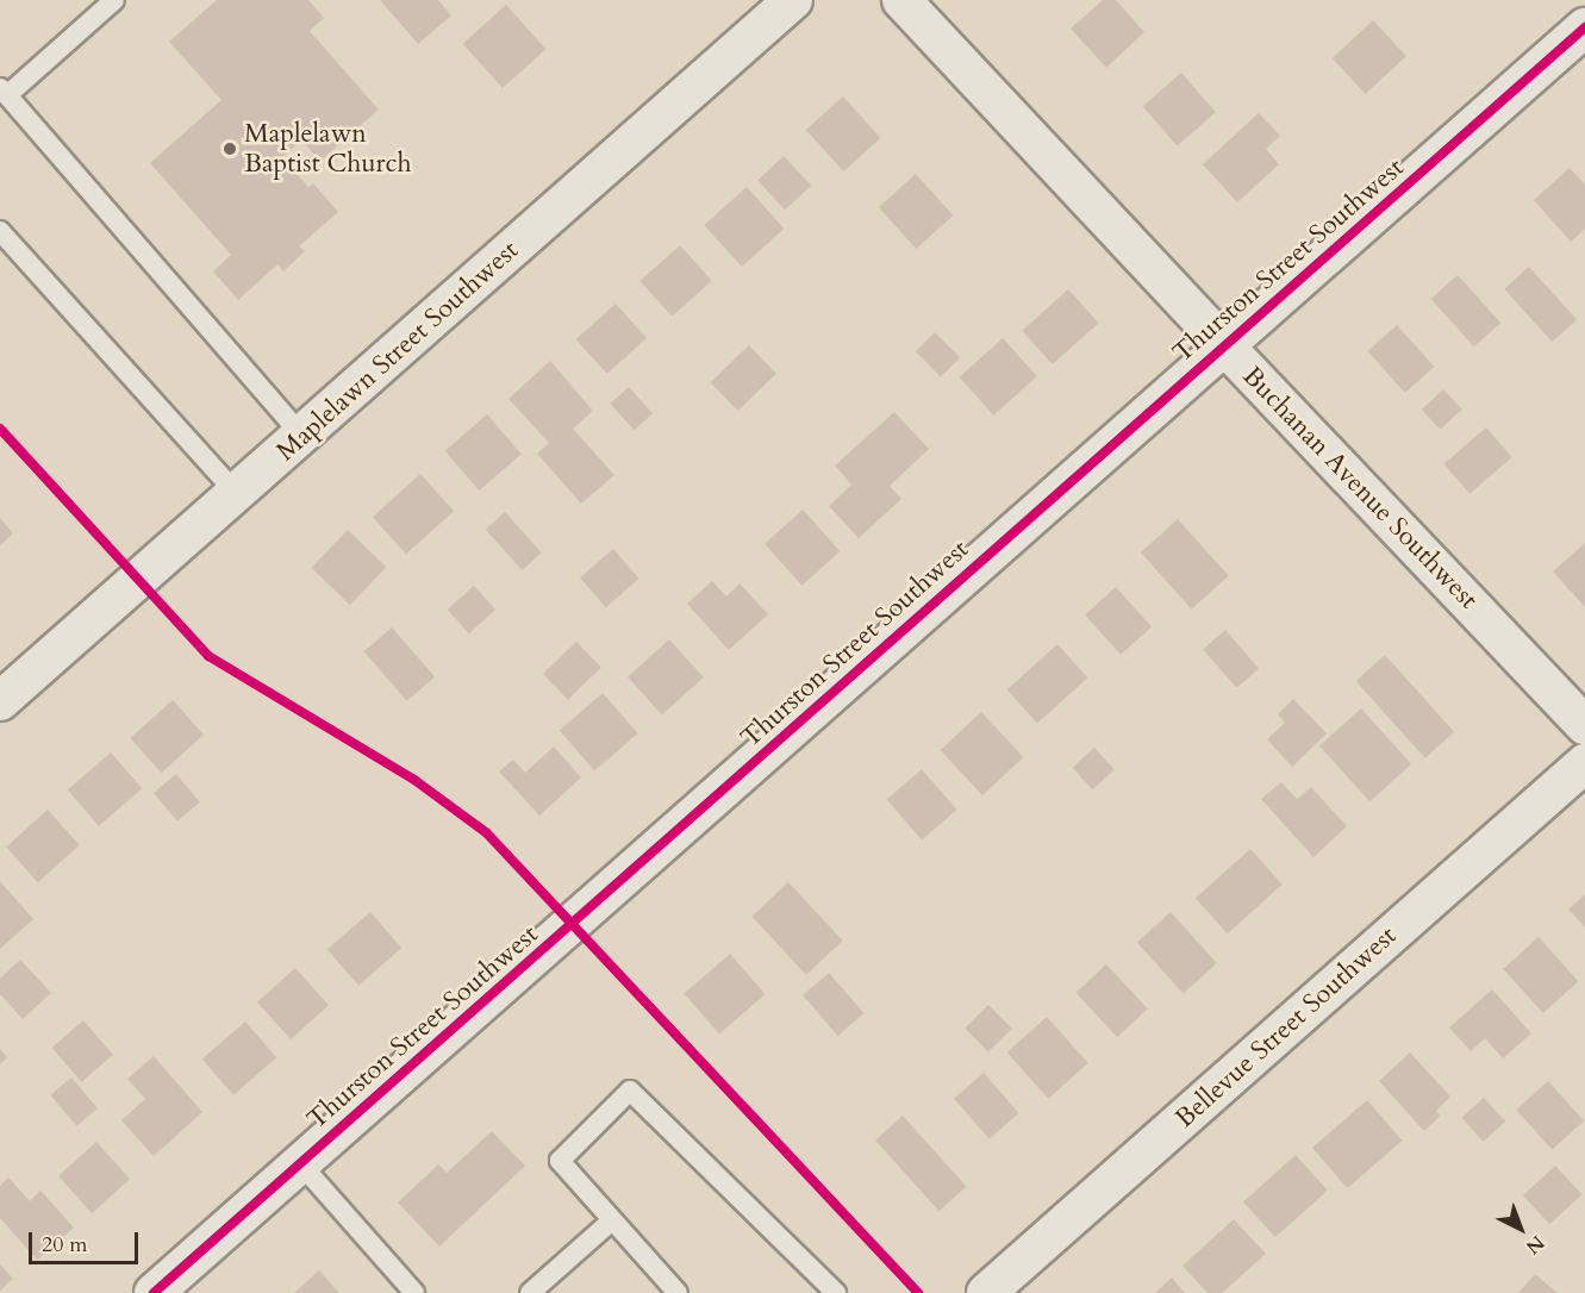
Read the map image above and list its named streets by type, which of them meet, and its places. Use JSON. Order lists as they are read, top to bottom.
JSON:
{
  "streets": {
    "street": [
      "Thurston Street Southwest",
      "Maplelawn Street Southwest",
      "Buchanan Avenue Southwest",
      "Bellevue Street Southwest"
    ]
  },
  "crossings": [
    ["Thurston Street Southwest", "Buchanan Avenue Southwest"]
  ],
  "places": ["Maplelawn Baptist Church"],
  "scale_bar": "20 m",
  "north": "bottom right"
}
